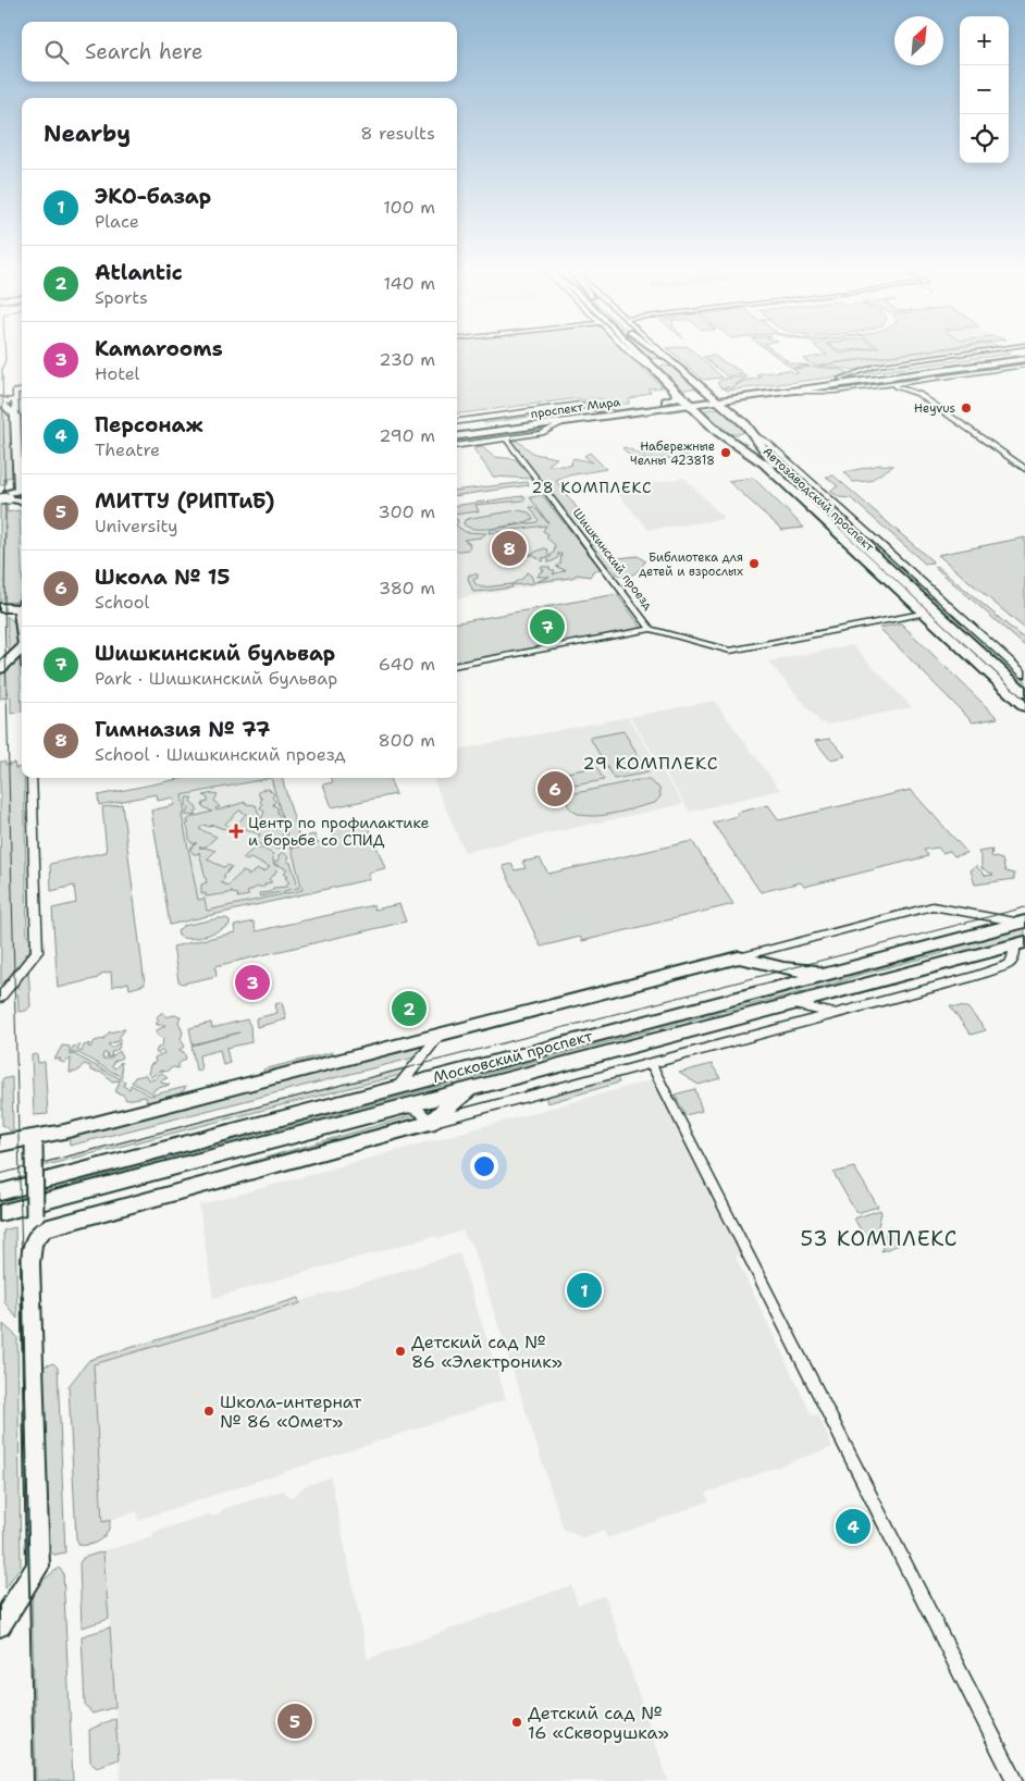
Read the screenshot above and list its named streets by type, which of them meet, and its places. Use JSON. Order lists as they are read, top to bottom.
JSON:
{
  "streets": {
    "main road": ["проспект Мира", "Автозаводский проспект", "Московский проспект"],
    "street": ["Шишкинский проезд"]
  },
  "crossings": [
    ["проспект Мира", "Автозаводский проспект"],
    ["Автозаводский проспект", "Шишкинский проезд"]
  ],
  "districts": ["28 КОМПЛЕКС", "29 КОМПЛЕКС", "53 КОМПЛЕКС"],
  "places": {
    "other": [
      "Heyvus",
      "Набережные Челны 423818",
      "Библиотека для детей и взрослых",
      "Детский сад № 86 «Электроник»",
      "Школа-интернат № 86 «Омет»",
      "Детский сад № 16 «Скворушка»"
    ],
    "health": ["Центр по профилактике и борьбе со СПИД"]
  },
  "north": "top right",
  "page": {
    "map_buttons": ["+", "−"],
    "search": "Search here",
    "heading": ["Nearby", "8 results"],
    "list": [
      {
        "mark": "1",
        "name": "ЭКО-базар",
        "note": "Place",
        "value": "100 m"
      },
      {
        "mark": "2",
        "name": "Atlantic",
        "note": "Sports",
        "value": "140 m"
      },
      {
        "mark": "3",
        "name": "Kamarooms",
        "note": "Hotel",
        "value": "230 m"
      },
      {
        "mark": "4",
        "name": "Персонаж",
        "note": "Theatre",
        "value": "290 m"
      },
      {
        "mark": "5",
        "name": "МИТТУ (РИПТиБ)",
        "note": "University",
        "value": "300 m"
      },
      {
        "mark": "6",
        "name": "Школа № 15",
        "note": "School",
        "value": "380 m"
      },
      {
        "mark": "7",
        "name": "Шишкинский бульвар",
        "note": "Park · Шишкинский бульвар",
        "value": "640 m"
      },
      {
        "mark": "8",
        "name": "Гимназия № 77",
        "note": "School · Шишкинский проезд",
        "value": "800 m"
      }
    ],
    "pins": [
      "8",
      "7",
      "6",
      "3",
      "2",
      "1",
      "4",
      "5"
    ]
  }
}
